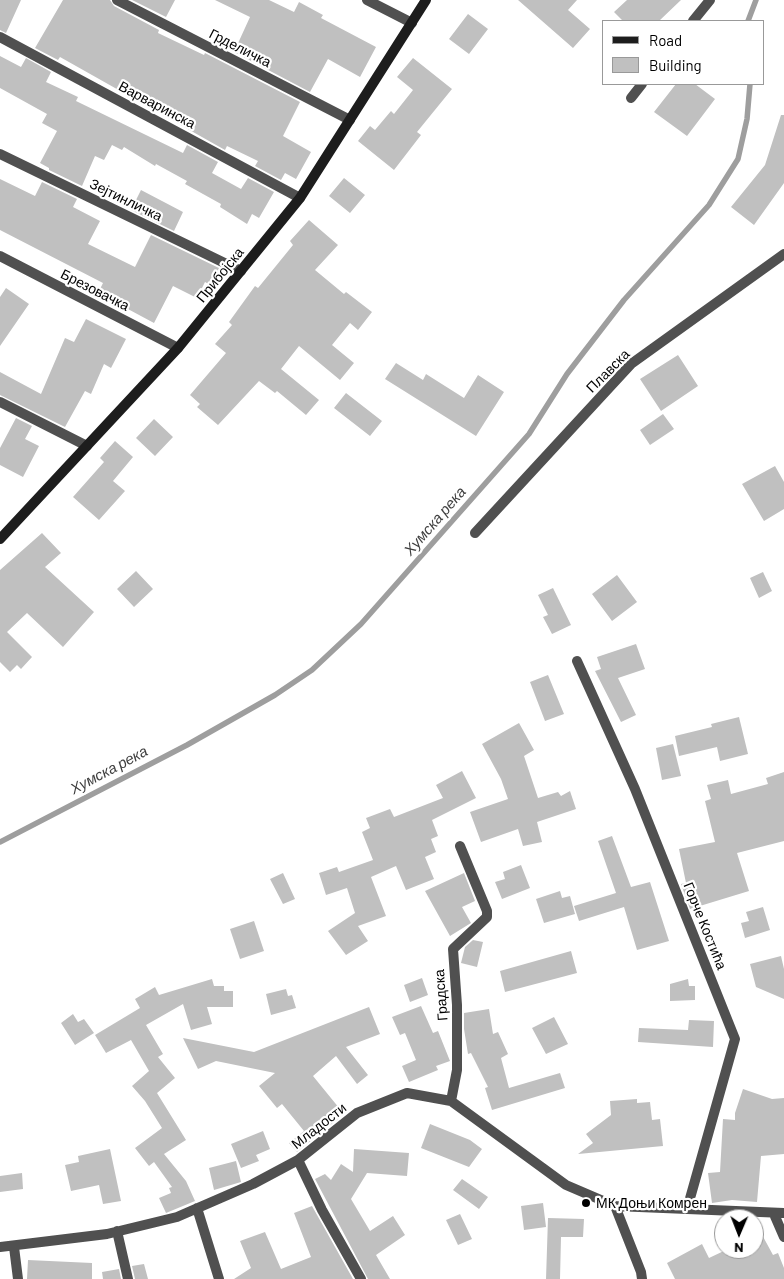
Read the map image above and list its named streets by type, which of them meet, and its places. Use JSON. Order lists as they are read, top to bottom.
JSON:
{
  "streets": {
    "street": [
      "Грделичка",
      "Варваринска",
      "Зејтинличка",
      "Прибојска",
      "Брезовачка",
      "Плавска",
      "Горче Костића",
      "Градска",
      "Младости"
    ]
  },
  "crossings": [
    ["Грделичка", "Прибојска"],
    ["Варваринска", "Прибојска"],
    ["Зејтинличка", "Прибојска"],
    ["Прибојска", "Брезовачка"],
    ["Горче Костића", "Младости"],
    ["Градска", "Младости"]
  ],
  "water": ["Хумска река"],
  "places": ["МК Доњи Комрен"],
  "legend": ["Road", "Building"],
  "north": "bottom"
}
